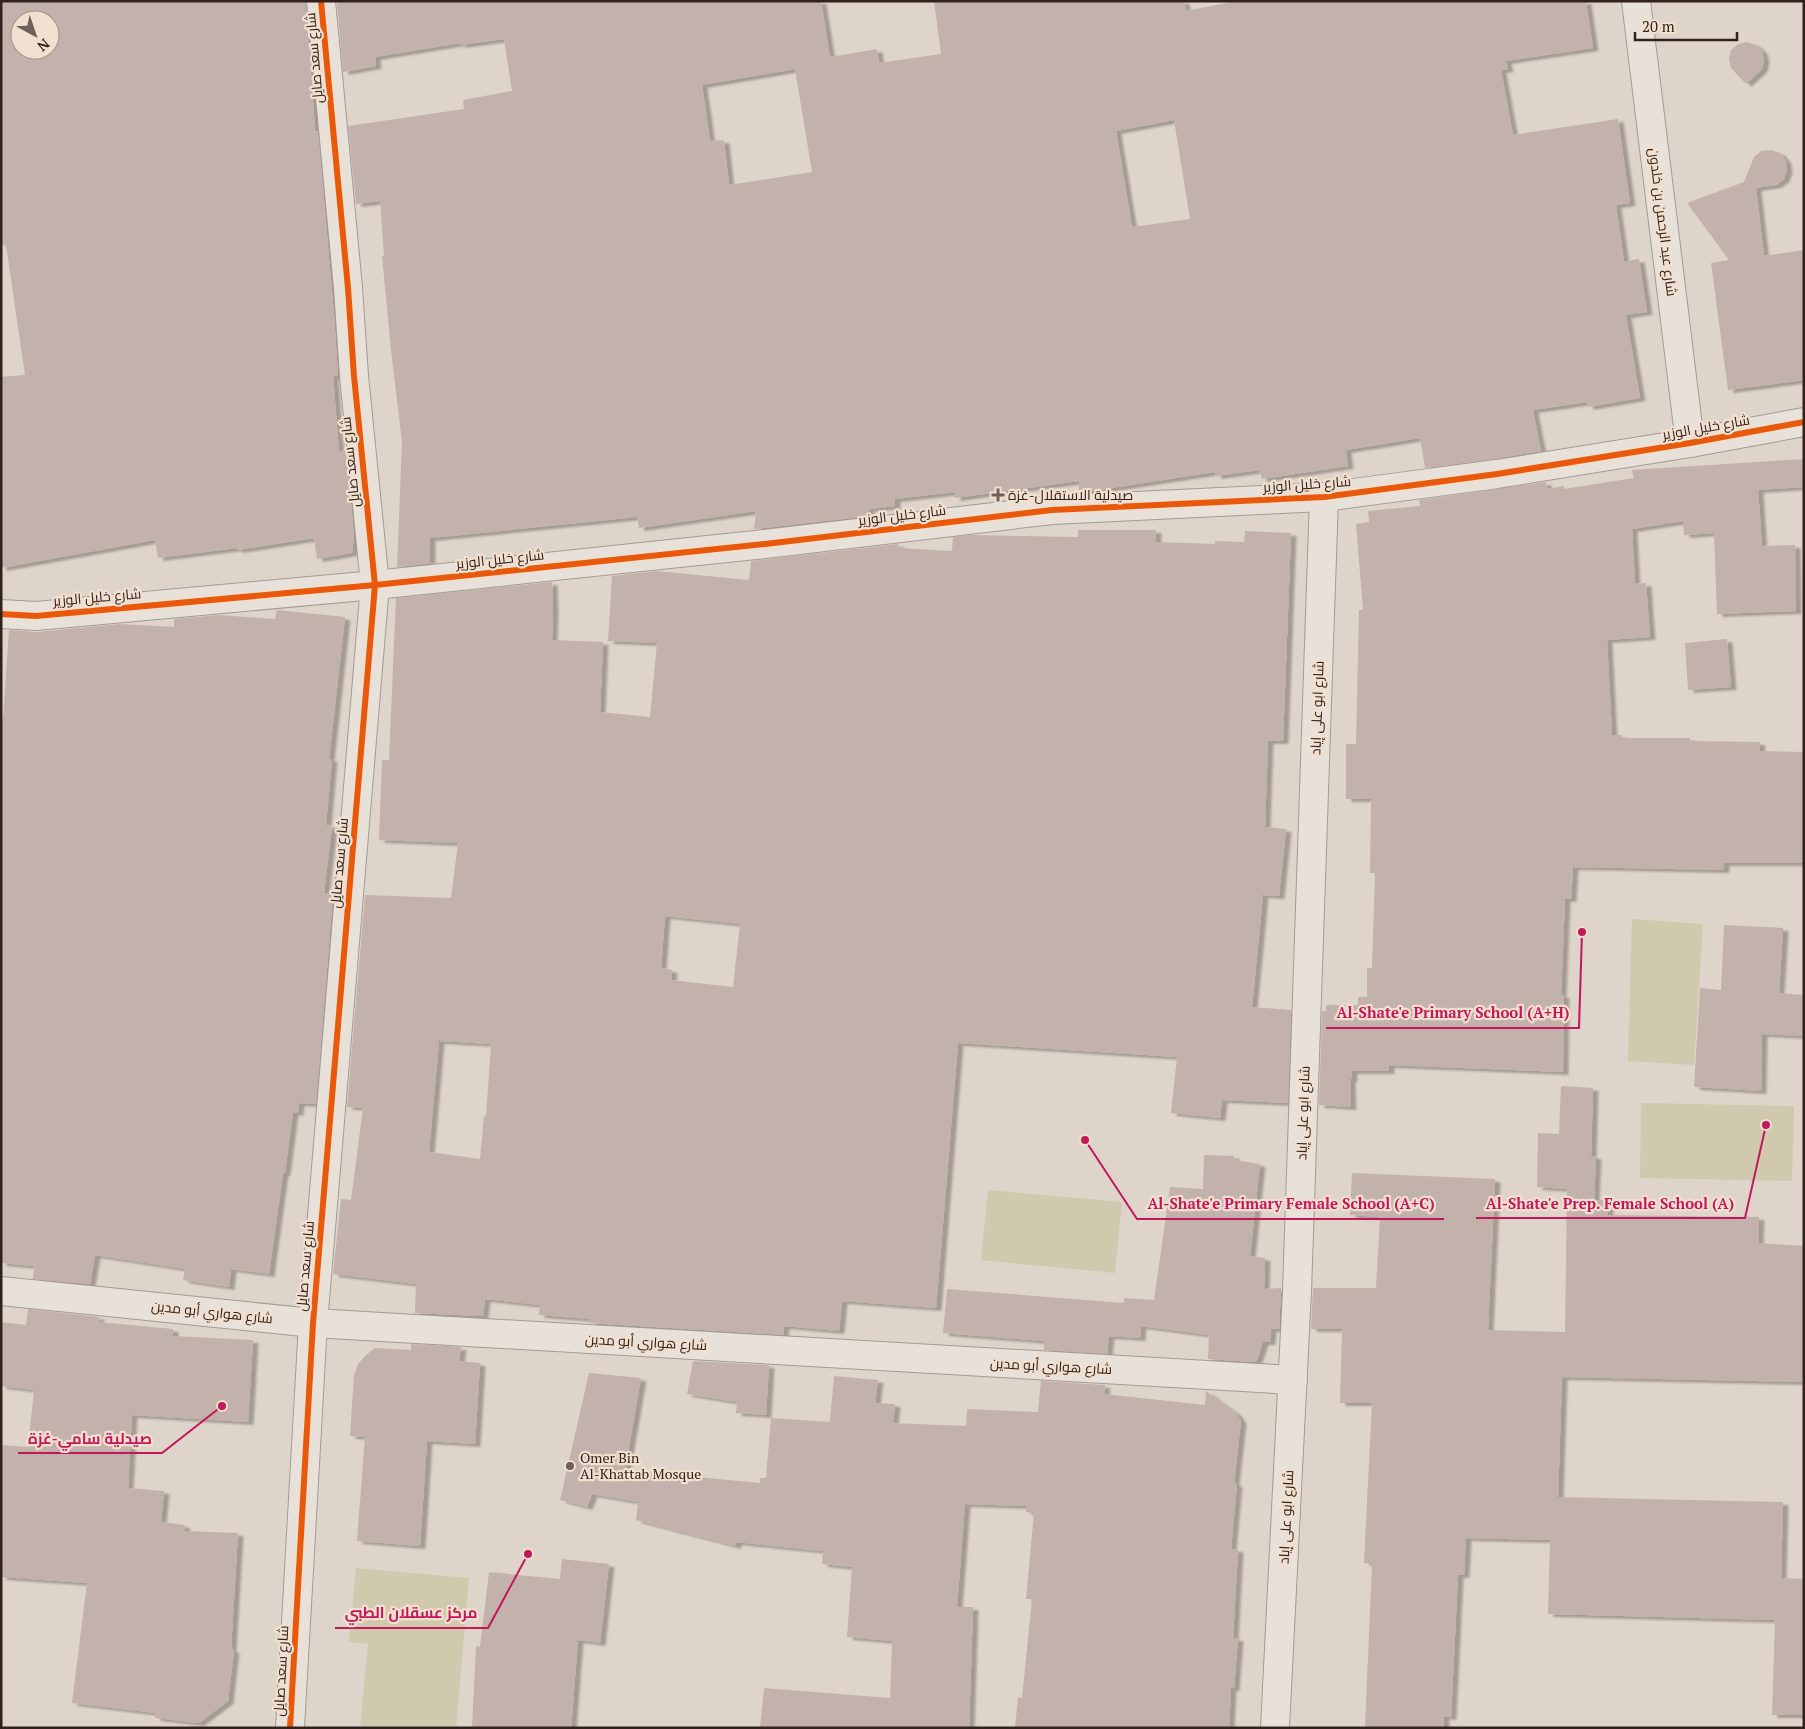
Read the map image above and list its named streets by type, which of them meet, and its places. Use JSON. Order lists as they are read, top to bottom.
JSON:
{
  "streets": {
    "street": [
      "شارع سعد صايل",
      "شارع عبد الرحمن بن خلدون",
      "شارع خليل الوزير",
      "شارع ابو على إياد",
      "شارع هواري أبو مدين"
    ]
  },
  "crossings": [
    ["شارع سعد صايل", "شارع خليل الوزير"],
    ["شارع سعد صايل", "شارع هواري أبو مدين"],
    ["شارع عبد الرحمن بن خلدون", "شارع خليل الوزير"],
    ["شارع خليل الوزير", "شارع ابو على إياد"],
    ["شارع ابو على إياد", "شارع هواري أبو مدين"]
  ],
  "places": {
    "health": ["صيدلية الاستقلال-غزة"],
    "other": [
      "Al-Shate'e Primary School (A+H)",
      "Al-Shate'e Prep. Female School (A)",
      "Al-Shate'e Primary Female School (A+C)",
      "صيدلية سامي-غزة",
      "Omer Bin Al-Khattab Mosque",
      "مركز عسقلان الطبي"
    ]
  },
  "scale_bar": "20 m",
  "north": "bottom right"
}
